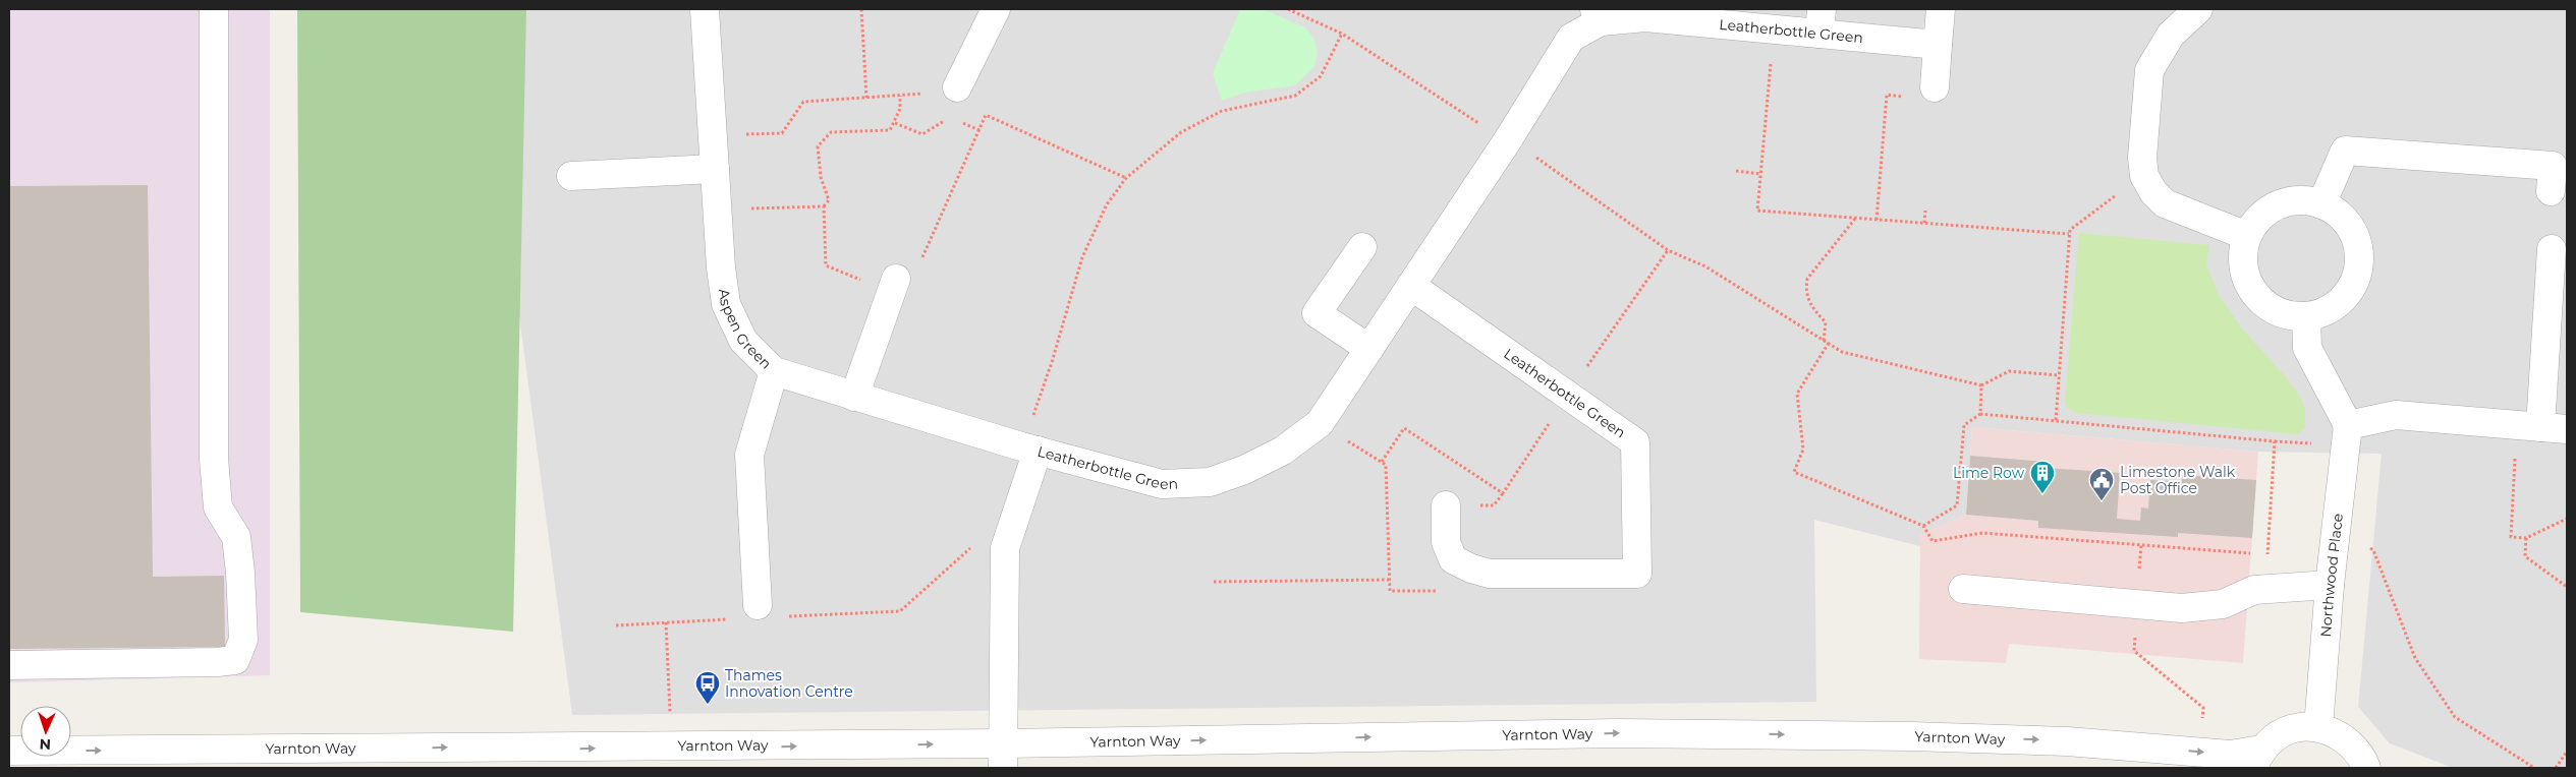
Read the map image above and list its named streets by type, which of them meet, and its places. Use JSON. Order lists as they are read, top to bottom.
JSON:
{
  "streets": {
    "street": [
      "Leatherbottle Green",
      "Aspen Green",
      "Northwood Place",
      "Yarnton Way"
    ]
  },
  "crossings": [
    ["Leatherbottle Green", "Aspen Green"],
    ["Leatherbottle Green", "Yarnton Way"],
    ["Northwood Place", "Yarnton Way"]
  ],
  "one_way": ["Yarnton Way"],
  "places": {
    "building": ["Lime Row"],
    "public building": ["Limestone Walk Post Office"],
    "bus stop": ["Thames Innovation Centre"]
  },
  "north": "bottom"
}
